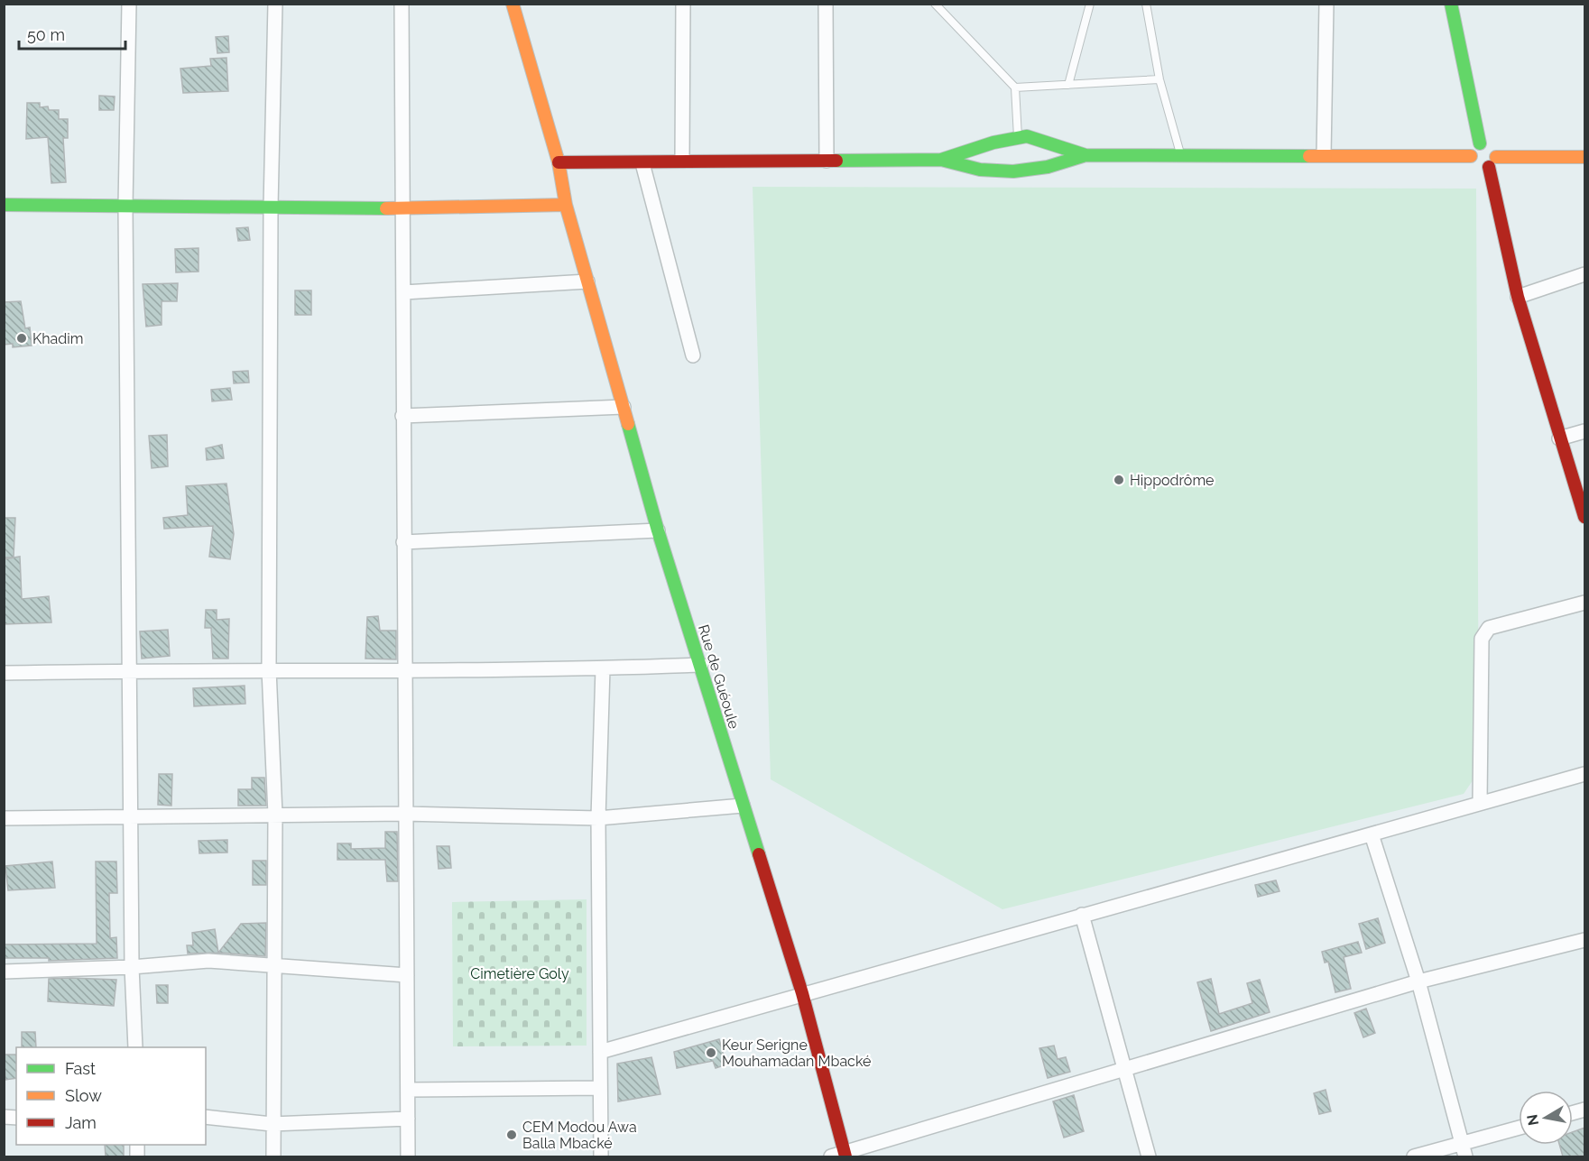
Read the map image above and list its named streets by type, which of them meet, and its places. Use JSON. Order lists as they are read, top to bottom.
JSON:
{
  "streets": {
    "main road": ["Rue de Guéoule"]
  },
  "parks": ["Cimetière Goly"],
  "places": [
    "Khadim",
    "Hippodrôme",
    "Keur Serigne Mouhamadan Mbacké",
    "CEM Modou Awa Balla Mbacké"
  ],
  "legend": ["Fast", "Slow", "Jam"],
  "scale_bar": "50 m",
  "north": "left"
}
